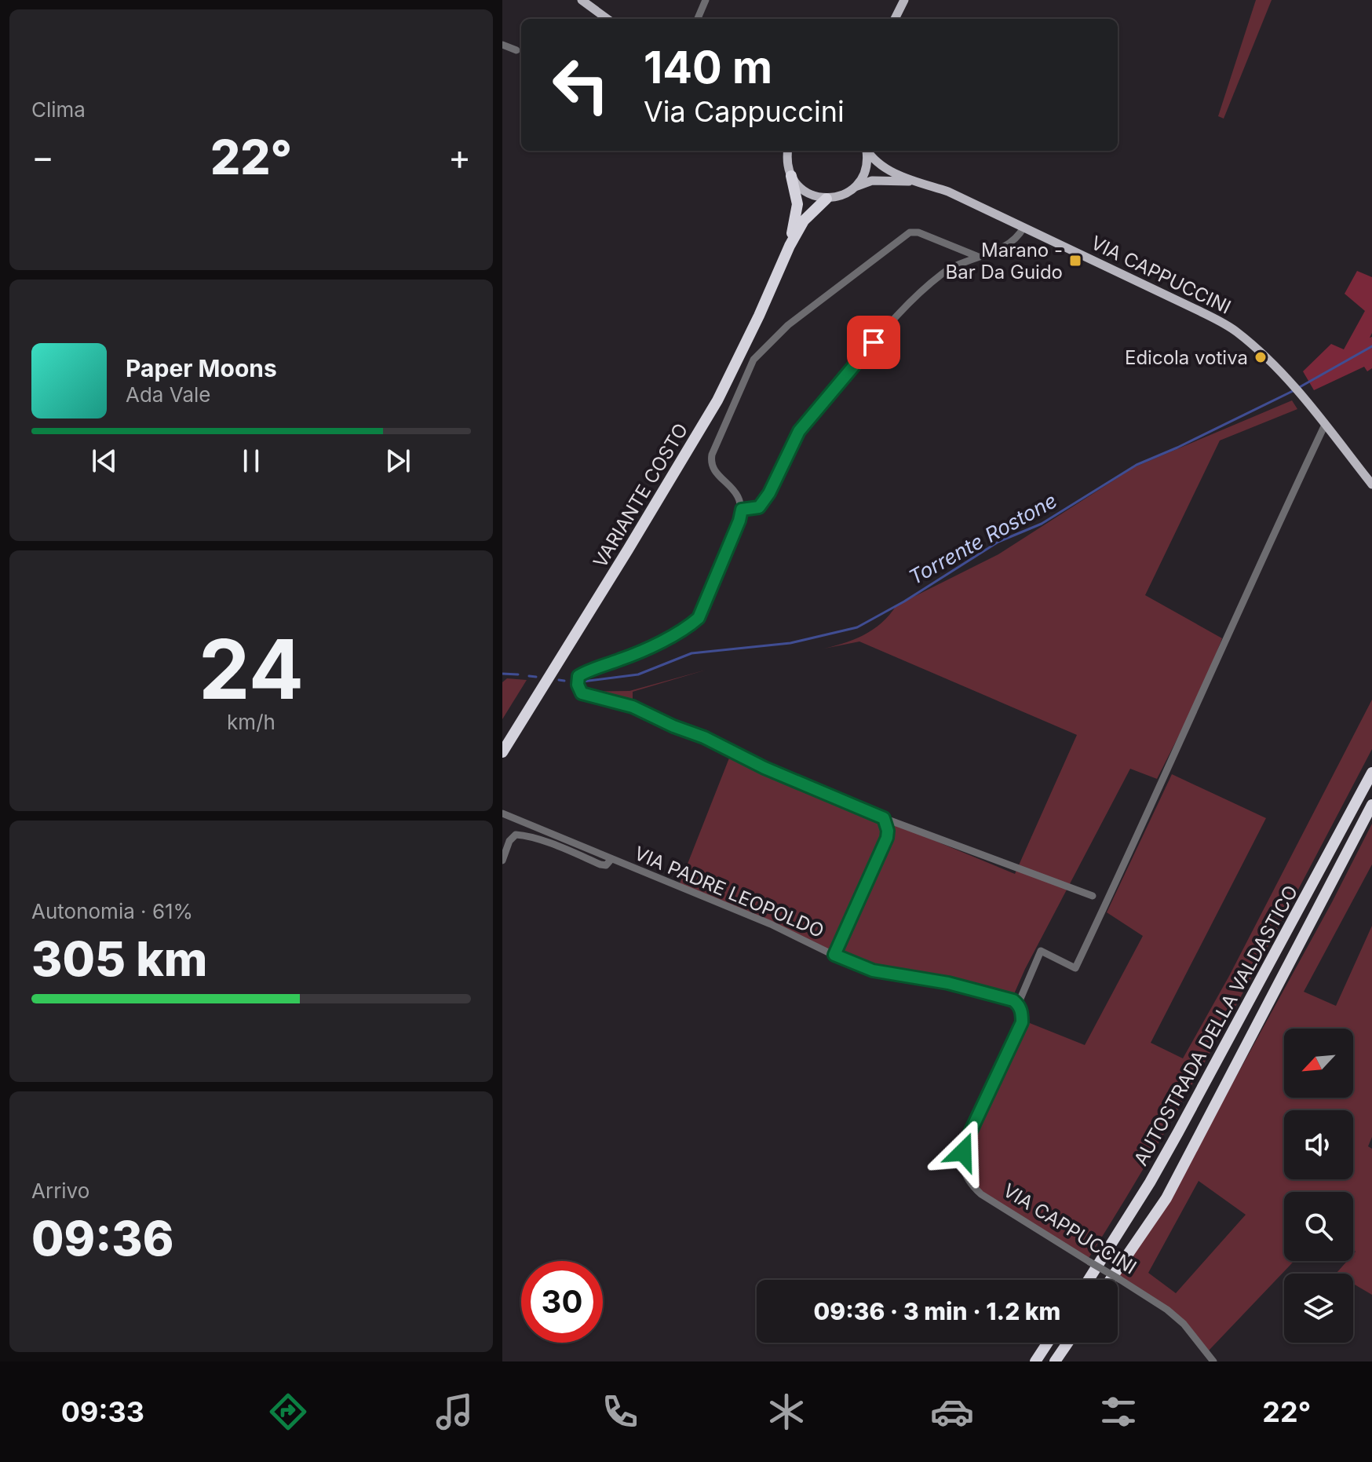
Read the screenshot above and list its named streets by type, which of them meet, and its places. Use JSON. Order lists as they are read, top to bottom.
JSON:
{
  "streets": {
    "highway": ["VARIANTE COSTO", "AUTOSTRADA DELLA VALDASTICO"],
    "main road": ["VIA CAPPUCCINI"],
    "street": ["VIA PADRE LEOPOLDO"]
  },
  "water": ["Torrente Rostone"],
  "places": {
    "transit": ["Marano - Bar Da Guido"],
    "other": ["Edicola votiva"]
  },
  "north": "bottom left",
  "page": {
    "tile": [
      "Clima",
      ["24", "km/h"],
      ["Autonomia · 61%", "305 km"],
      ["Arrivo", "09:36"]
    ],
    "turn": ["140 m", "Via Cappuccini"],
    "heat": ["−", "22°", "+"],
    "song": ["Paper Moons", "Ada Vale"],
    "limit": "30",
    "trip": "09:36 · 3 min · 1.2 km",
    "tabs": ["09:33", "22°"]
  }
}
